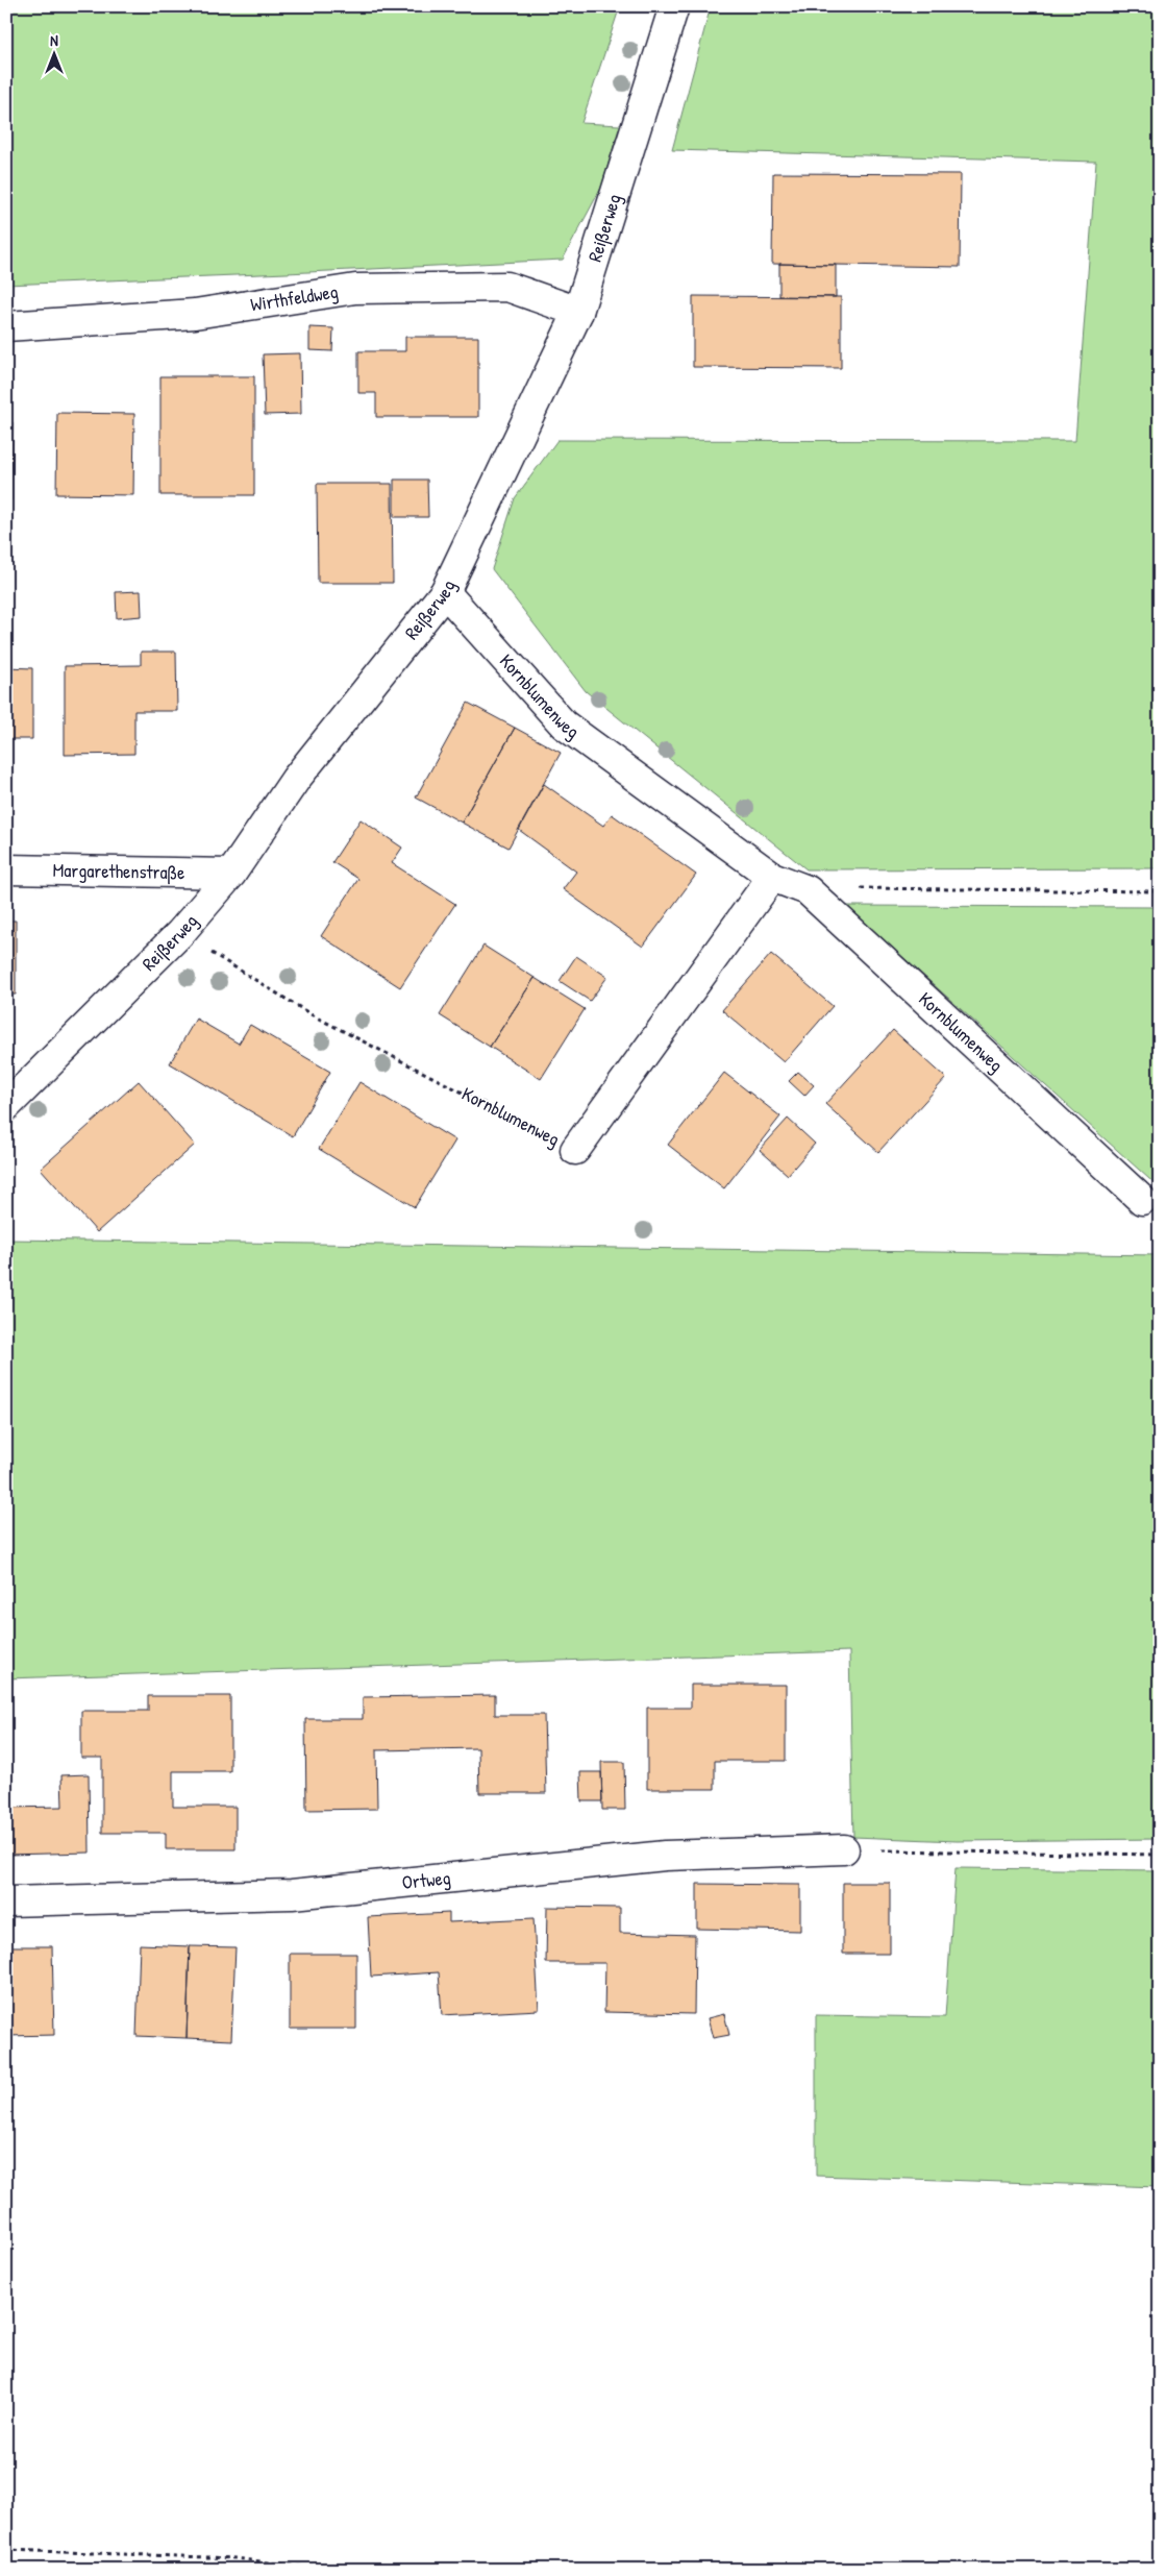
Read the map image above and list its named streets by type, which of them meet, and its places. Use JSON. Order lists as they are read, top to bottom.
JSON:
{
  "streets": {
    "street": [
      "Reißerweg",
      "Wirthfeldweg",
      "Kornblumenweg",
      "Margarethenstraße",
      "Ortweg"
    ]
  },
  "crossings": [
    ["Reißerweg", "Wirthfeldweg"],
    ["Reißerweg", "Kornblumenweg"],
    ["Reißerweg", "Margarethenstraße"]
  ],
  "north": "top"
}
